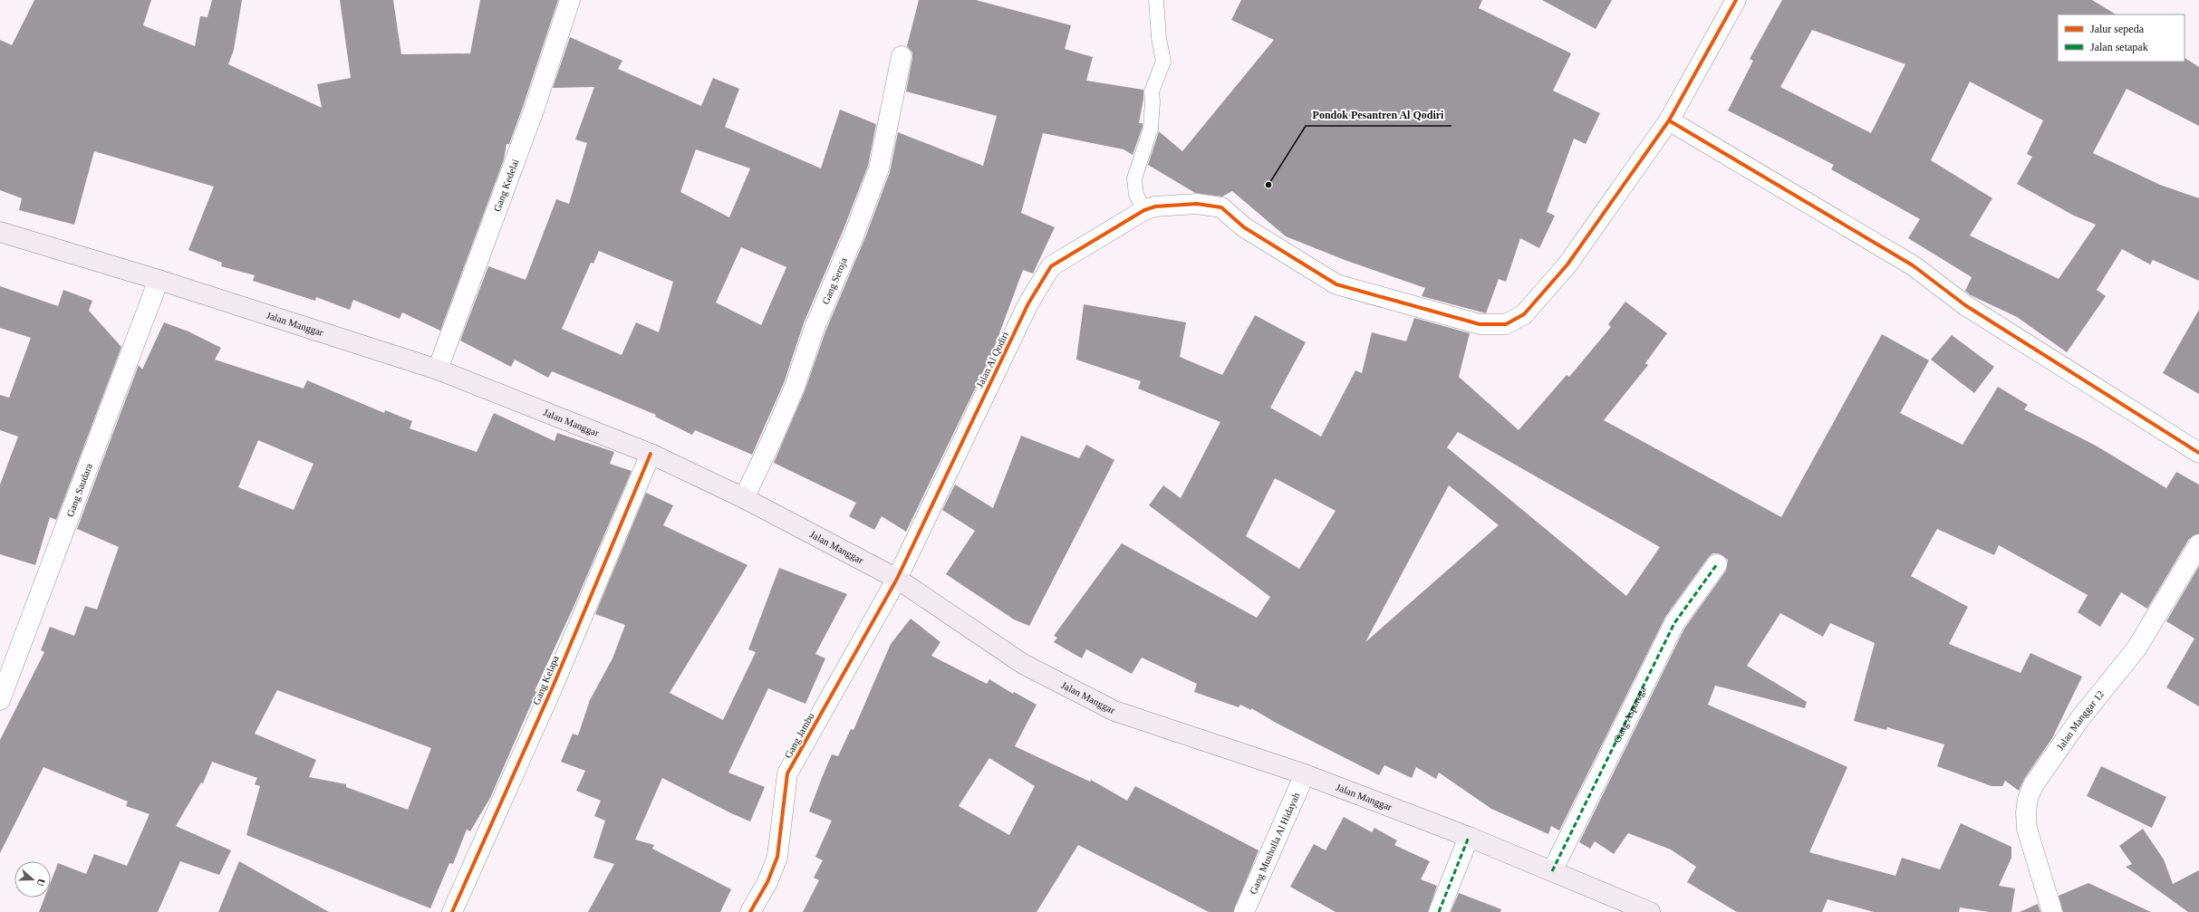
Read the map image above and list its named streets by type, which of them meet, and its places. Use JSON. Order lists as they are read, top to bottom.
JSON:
{
  "streets": {
    "main road": ["Jalan Manggar"],
    "street": [
      "Gang Kedelai",
      "Gang Seroja",
      "Jalan Al Qodiri",
      "Gang Saudara",
      "Gang Kelapa",
      "Gang Asparaga",
      "Jalan Manggar 12",
      "Gang Jambu",
      "Gang Musholla Al Hidayah"
    ]
  },
  "crossings": [
    ["Gang Kedelai", "Jalan Manggar"],
    ["Gang Seroja", "Jalan Manggar"],
    ["Jalan Manggar", "Jalan Al Qodiri"],
    ["Jalan Manggar", "Gang Saudara"],
    ["Jalan Manggar", "Gang Kelapa"],
    ["Jalan Manggar", "Gang Asparaga"],
    ["Jalan Manggar", "Gang Jambu"],
    ["Jalan Manggar", "Gang Musholla Al Hidayah"],
    ["Jalan Al Qodiri", "Gang Jambu"]
  ],
  "places": ["Pondok Pesantren Al Qodiri"],
  "legend": ["Jalur sepeda", "Jalan setapak"],
  "north": "right"
}
